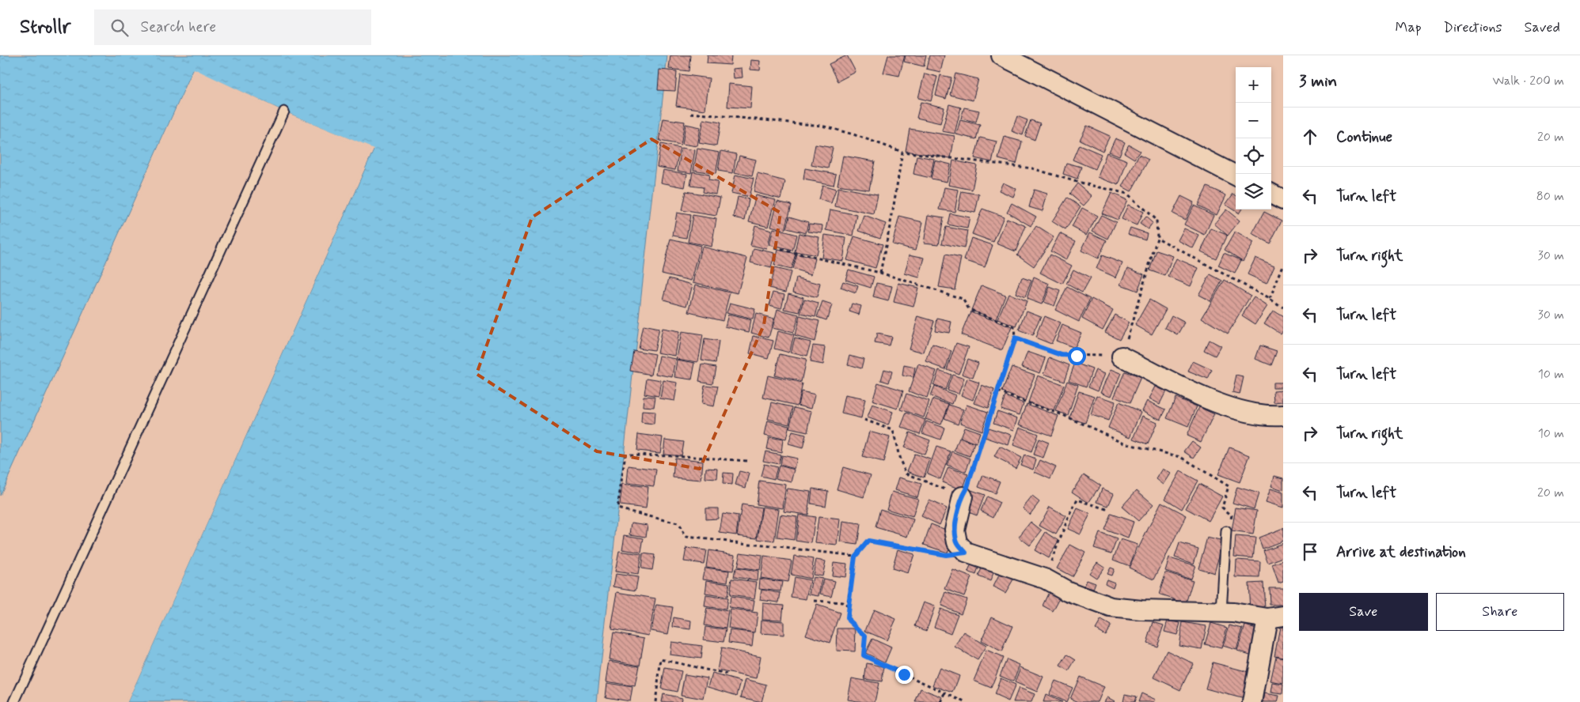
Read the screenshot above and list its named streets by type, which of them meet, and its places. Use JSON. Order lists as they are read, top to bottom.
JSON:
{
  "page": {
    "header": "Strollr",
    "search": "Search here",
    "nav": ["Map", "Directions", "Saved"],
    "heading": ["3 min", "Walk · 200 m"],
    "map_buttons": ["+", "−"],
    "list": [
      ["Continue", "20 m"],
      ["Turn left", "80 m"],
      ["Turn right", "30 m"],
      ["Turn left", "30 m"],
      ["Turn left", "10 m"],
      ["Turn right", "10 m"],
      ["Turn left", "20 m"],
      "Arrive at destination"
    ],
    "buttons": ["Save", "Share"]
  }
}
